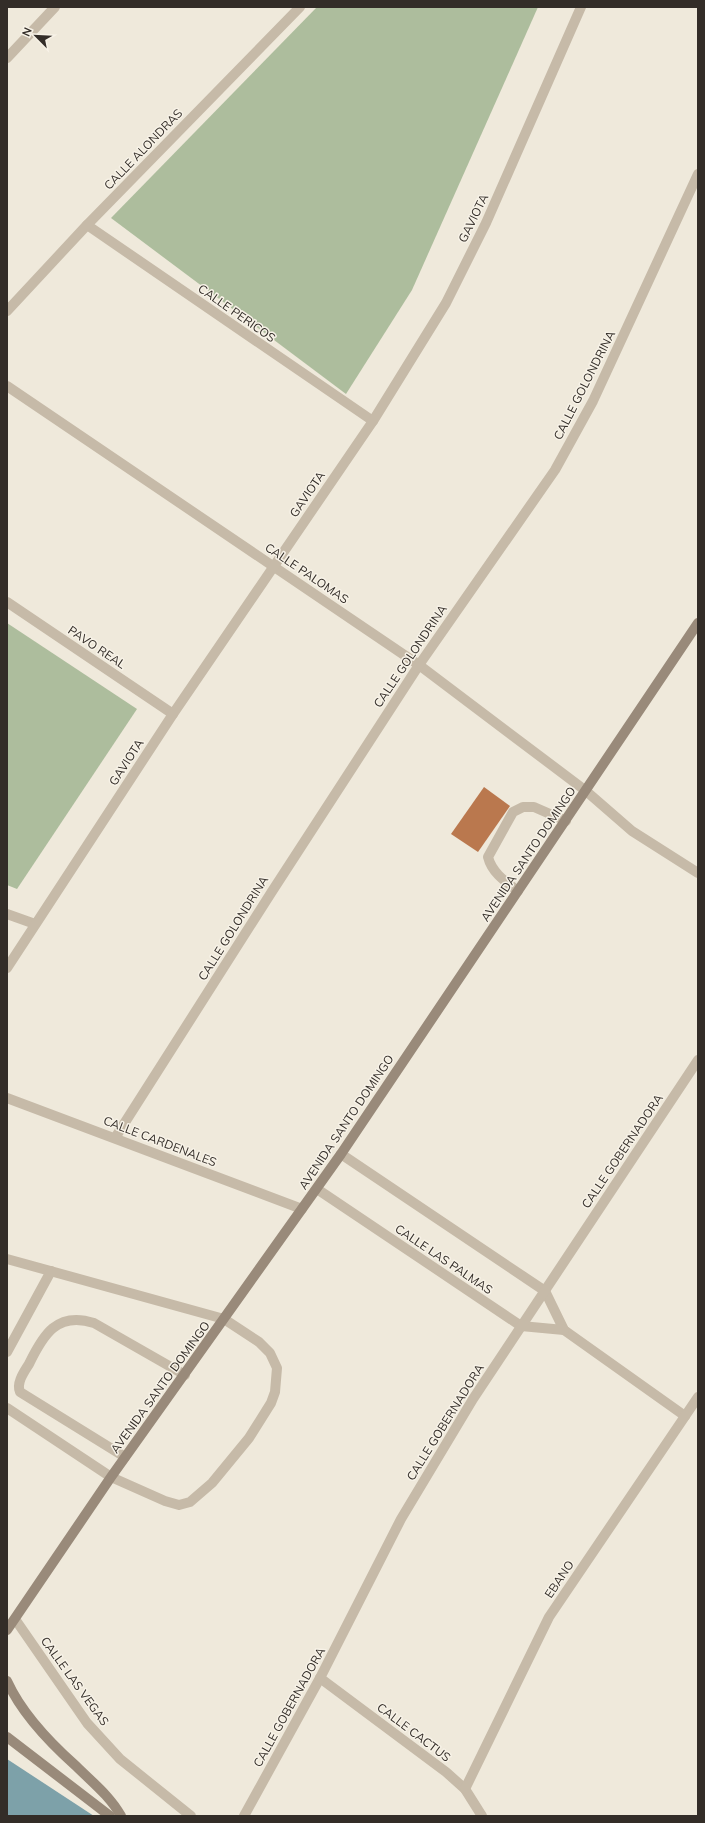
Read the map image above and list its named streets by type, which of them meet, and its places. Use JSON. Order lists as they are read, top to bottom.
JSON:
{
  "streets": {
    "main road": ["AVENIDA SANTO DOMINGO"],
    "street": [
      "CALLE ALONDRAS",
      "GAVIOTA",
      "CALLE PERICOS",
      "CALLE GOLONDRINA",
      "CALLE PALOMAS",
      "PAVO REAL",
      "CALLE CARDENALES",
      "CALLE GOBERNADORA",
      "CALLE LAS PALMAS",
      "EBANO",
      "CALLE LAS VEGAS",
      "CALLE CACTUS"
    ]
  },
  "crossings": [
    ["CALLE ALONDRAS", "CALLE PERICOS"],
    ["GAVIOTA", "CALLE PERICOS"],
    ["GAVIOTA", "CALLE PALOMAS"],
    ["GAVIOTA", "PAVO REAL"],
    ["CALLE GOLONDRINA", "CALLE PALOMAS"],
    ["CALLE GOLONDRINA", "CALLE CARDENALES"],
    ["CALLE PALOMAS", "AVENIDA SANTO DOMINGO"],
    ["AVENIDA SANTO DOMINGO", "CALLE CARDENALES"],
    ["AVENIDA SANTO DOMINGO", "CALLE LAS PALMAS"],
    ["AVENIDA SANTO DOMINGO", "CALLE LAS VEGAS"],
    ["CALLE GOBERNADORA", "CALLE LAS PALMAS"],
    ["CALLE GOBERNADORA", "CALLE CACTUS"],
    ["EBANO", "CALLE CACTUS"]
  ],
  "north": "top left"
}
